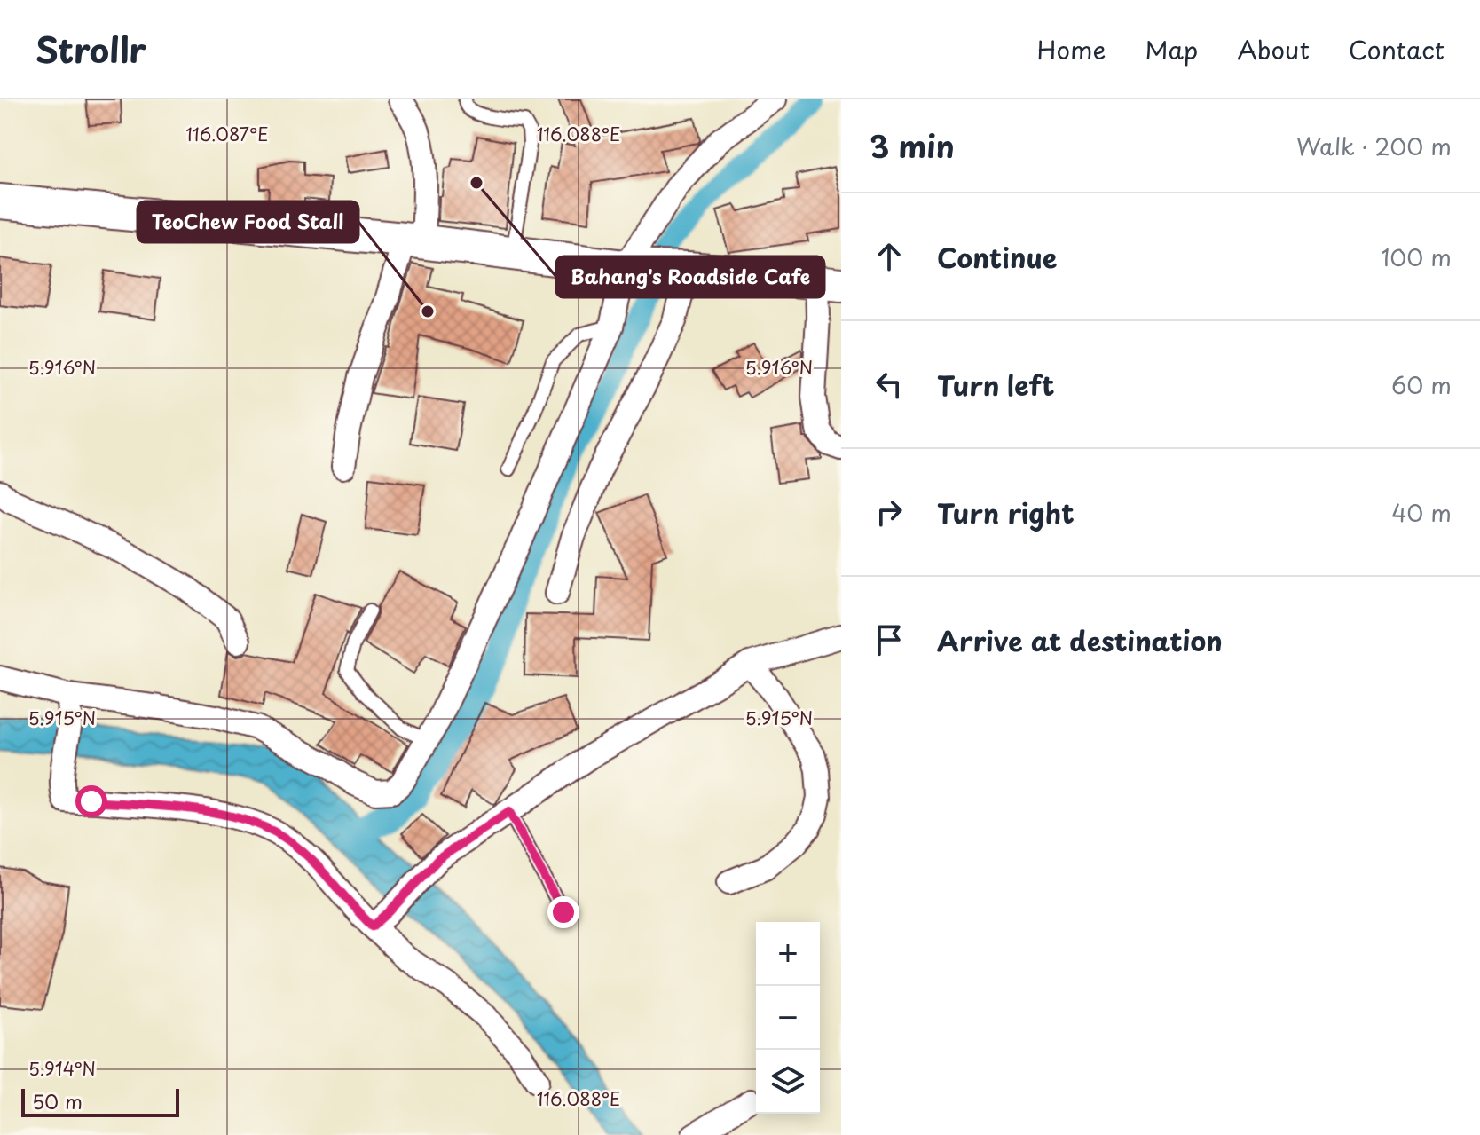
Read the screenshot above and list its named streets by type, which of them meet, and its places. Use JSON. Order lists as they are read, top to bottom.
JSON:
{
  "places": ["Bahang's Roadside Cafe", "TeoChew Food Stall"],
  "scale_bar": "50 m",
  "page": {
    "header": "Strollr",
    "nav": [
      "Home",
      "Map",
      "About",
      "Contact"
    ],
    "heading": ["3 min", "Walk · 200 m"],
    "list": [
      ["Continue", "100 m"],
      ["Turn left", "60 m"],
      ["Turn right", "40 m"],
      "Arrive at destination"
    ],
    "map_buttons": ["+", "−"],
    "scale": "50 m"
  },
  "coordinates": [
    "116.087°E",
    "116.088°E",
    "5.916°N",
    "5.915°N",
    "5.914°N"
  ]
}
